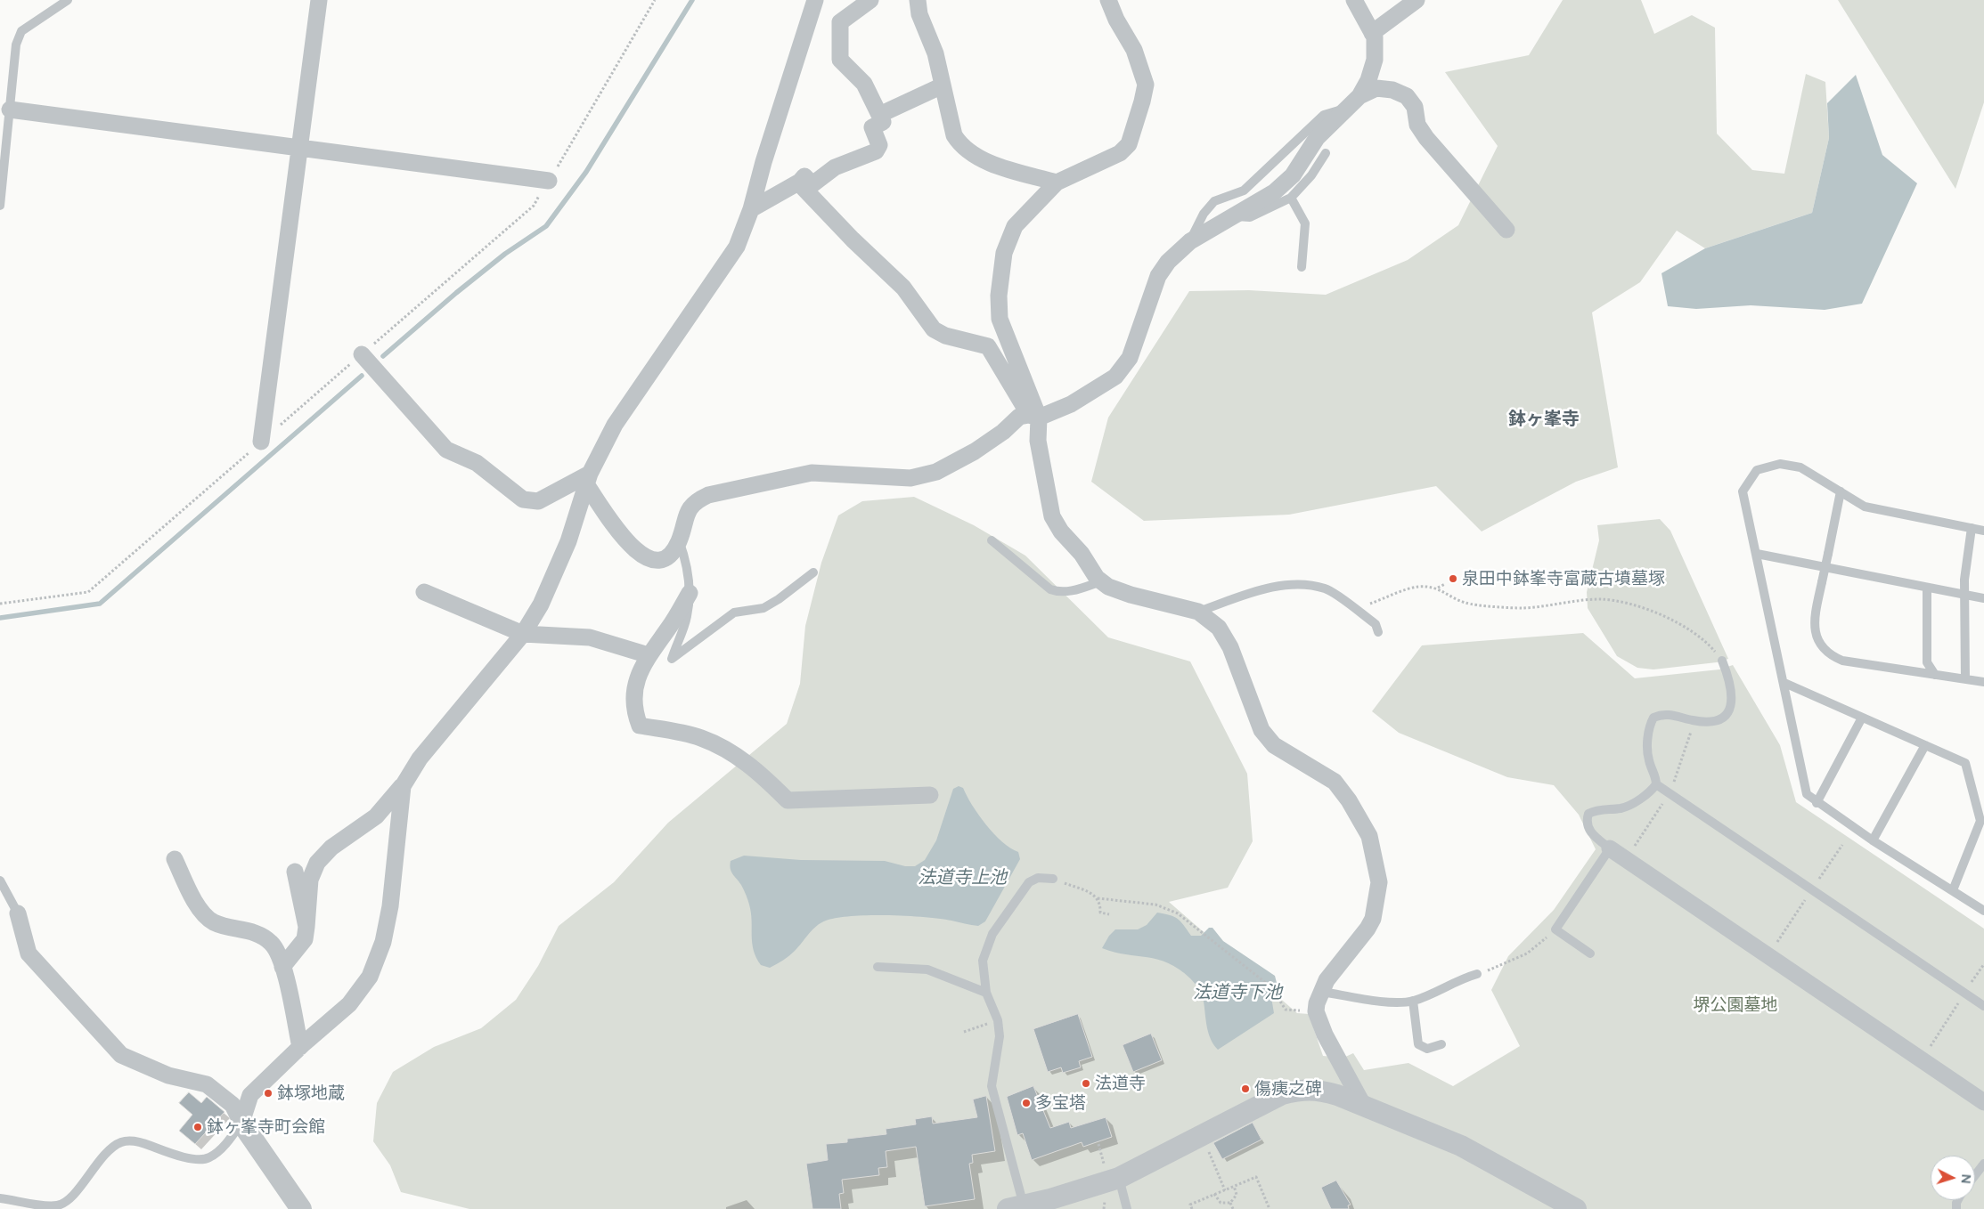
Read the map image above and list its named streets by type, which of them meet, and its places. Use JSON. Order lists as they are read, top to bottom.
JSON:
{
  "districts": ["鉢ヶ峯寺"],
  "water": ["法道寺上池", "法道寺下池"],
  "parks": ["堺公園墓地"],
  "places": [
    "泉田中鉢峯寺富蔵古墳墓塚",
    "法道寺",
    "傷痍之碑",
    "鉢塚地蔵",
    "多宝塔",
    "鉢ヶ峯寺町会館"
  ],
  "north": "right"
}
